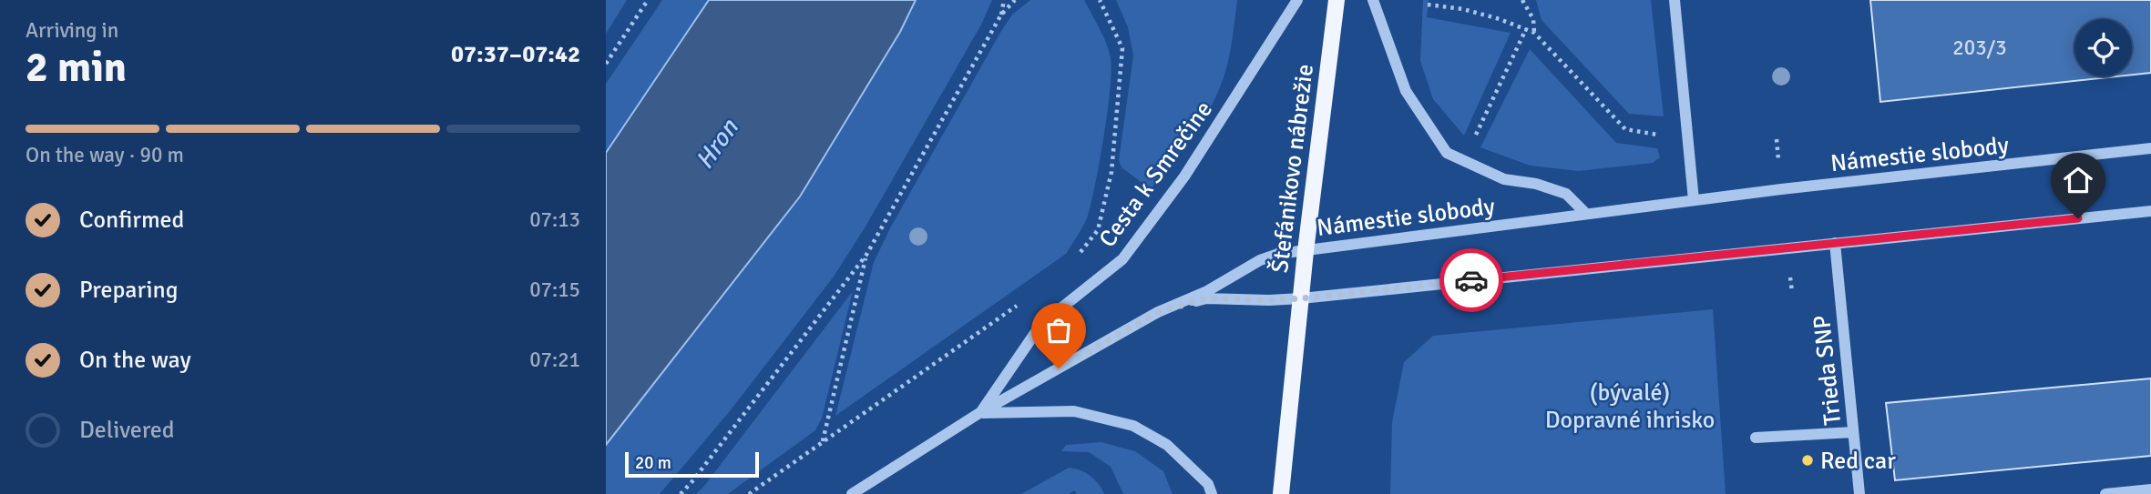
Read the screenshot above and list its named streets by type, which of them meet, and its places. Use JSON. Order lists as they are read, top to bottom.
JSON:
{
  "streets": {
    "main road": ["Štefánikovo nábrežie"],
    "street": ["Námestie slobody", "Cesta k Smrečine", "Trieda SNP"]
  },
  "crossings": [
    ["Námestie slobody", "Štefánikovo nábrežie"],
    ["Námestie slobody", "Cesta k Smrečine"],
    ["Štefánikovo nábrežie", "Cesta k Smrečine"]
  ],
  "water": ["Hron"],
  "parks": ["(bývalé) Dopravné ihrisko"],
  "places": ["Red car"],
  "house_numbers": ["203/3"],
  "scale_bar": "20 m",
  "page": {
    "heading": ["2 min", "Arriving in", "07:37–07:42"],
    "bar": "On the way · 90 m",
    "list": [
      ["Confirmed", "07:13"],
      ["Preparing", "07:15"],
      ["On the way", "07:21"],
      "Delivered"
    ],
    "scale": "20 m"
  }
}
